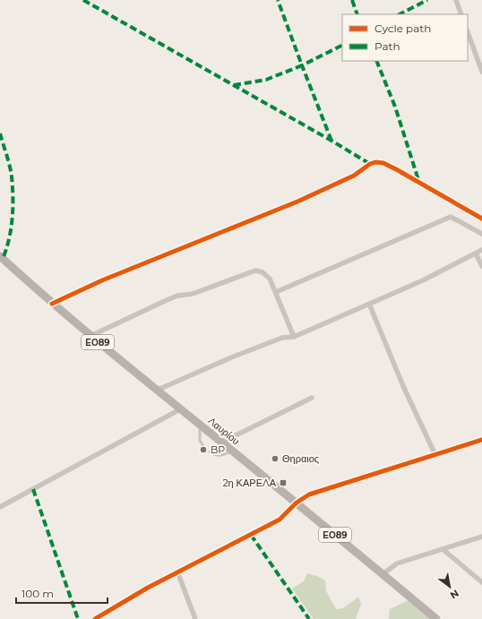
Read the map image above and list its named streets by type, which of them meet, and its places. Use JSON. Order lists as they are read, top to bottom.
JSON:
{
  "streets": {
    "main road": ["ΕΟ89", "Λαυρίου"]
  },
  "places": {
    "other": ["BP", "Θηραιος"],
    "transit": ["2η ΚΑΡΕΛΑ"]
  },
  "legend": ["Cycle path", "Path"],
  "scale_bar": "100 m",
  "north": "bottom right"
}
